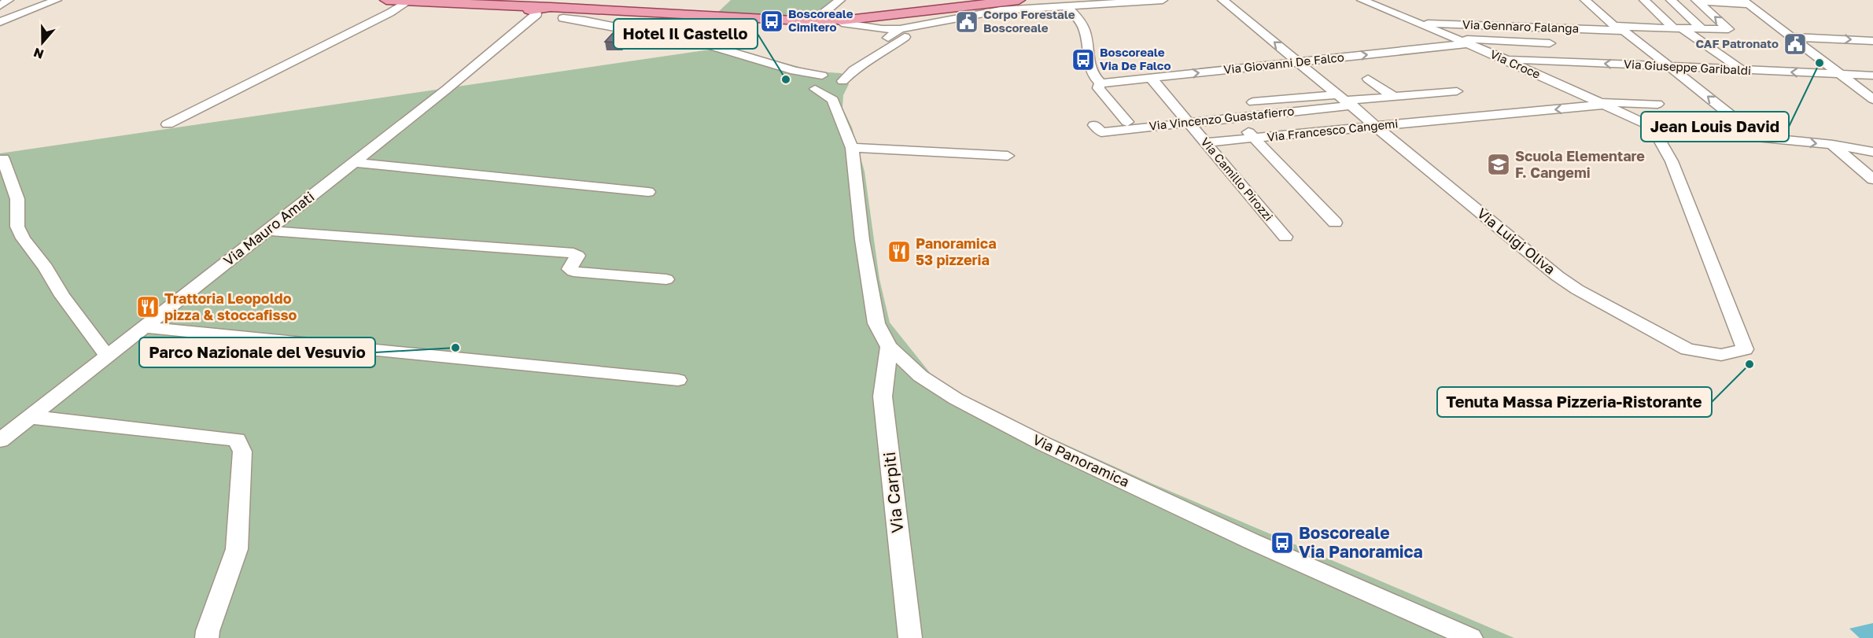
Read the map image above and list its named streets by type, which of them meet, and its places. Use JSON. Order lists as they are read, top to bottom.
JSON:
{
  "streets": {
    "street": [
      "Via Gennaro Falanga",
      "Via Giovanni De Falco",
      "Via Croce",
      "Via Giuseppe Garibaldi",
      "Via Vincenzo Guastafierro",
      "Via Francesco Cangemi",
      "Via Camillo Pirozzi",
      "Via Mauro Amati",
      "Via Luigi Oliva",
      "Via Panoramica",
      "Via Carpiti"
    ]
  },
  "crossings": [
    ["Via Gennaro Falanga", "Via Croce"],
    ["Via Giovanni De Falco", "Via Croce"],
    ["Via Giovanni De Falco", "Via Camillo Pirozzi"],
    ["Via Giovanni De Falco", "Via Luigi Oliva"],
    ["Via Croce", "Via Giuseppe Garibaldi"],
    ["Via Croce", "Via Francesco Cangemi"],
    ["Via Croce", "Via Luigi Oliva"],
    ["Via Vincenzo Guastafierro", "Via Camillo Pirozzi"],
    ["Via Vincenzo Guastafierro", "Via Luigi Oliva"],
    ["Via Francesco Cangemi", "Via Camillo Pirozzi"],
    ["Via Francesco Cangemi", "Via Luigi Oliva"],
    ["Via Panoramica", "Via Carpiti"]
  ],
  "one_way": ["Via Francesco Cangemi"],
  "places": {
    "bus stop": ["Boscoreale Cimitero", "Boscoreale Via De Falco", "Boscoreale Via Panoramica"],
    "public building": ["Corpo Forestale Boscoreale", "CAF Patronato"],
    "other": [
      "Jean Louis David",
      "Hotel Il Castello",
      "Parco Nazionale del Vesuvio",
      "Tenuta Massa Pizzeria-Ristorante"
    ],
    "school or university": ["Scuola Elementare F. Cangemi"],
    "restaurant": ["Panoramica 53 pizzeria", "Trattoria Leopoldo pizza & stoccafisso"]
  },
  "north": "bottom"
}
